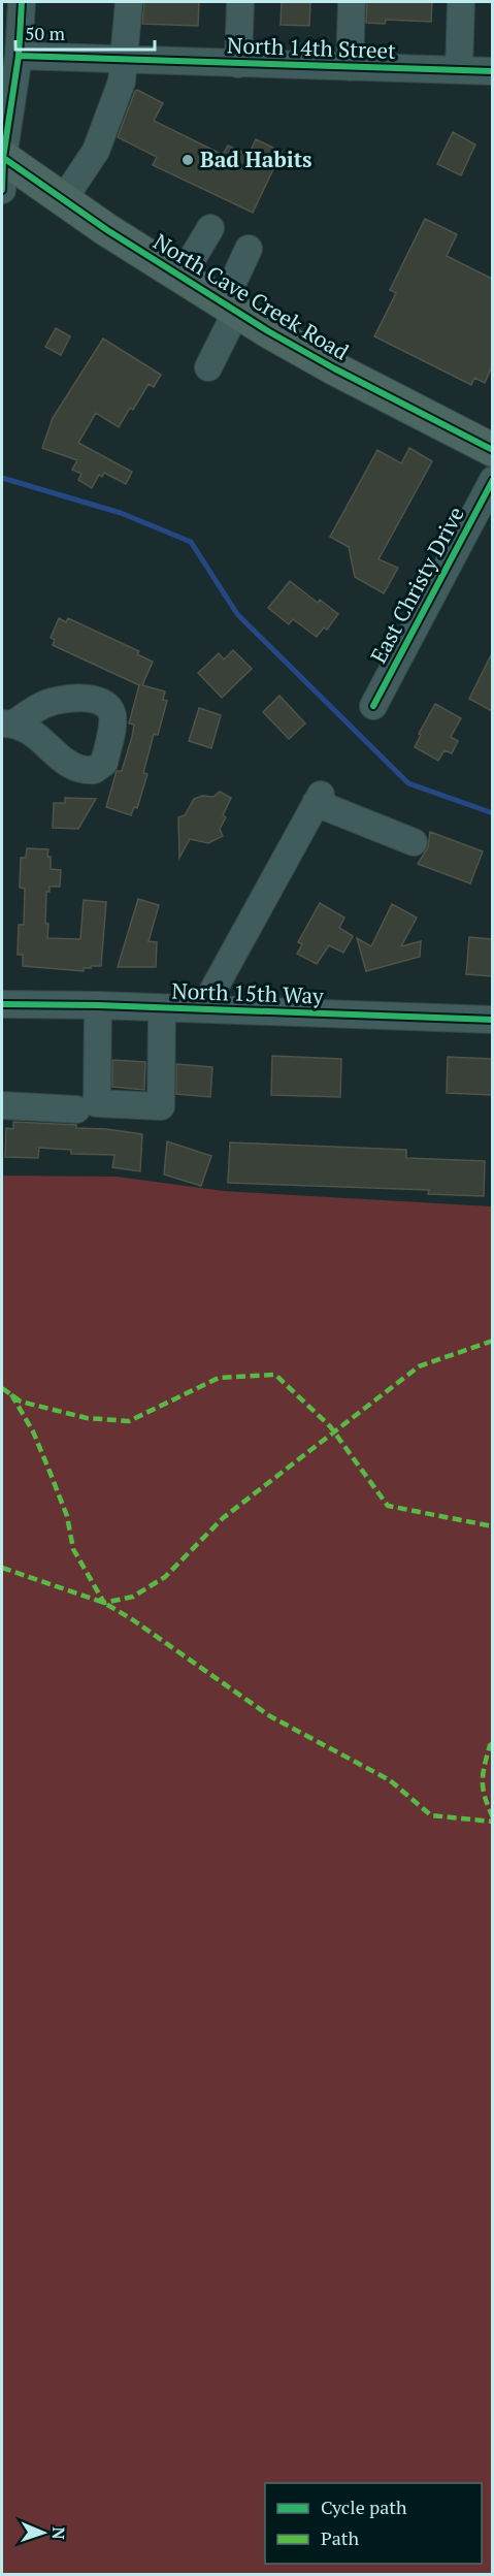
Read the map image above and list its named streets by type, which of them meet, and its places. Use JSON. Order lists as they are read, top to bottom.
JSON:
{
  "streets": {
    "main road": ["North Cave Creek Road"],
    "street": ["North 14th Street", "East Christy Drive", "North 15th Way"]
  },
  "places": ["Bad Habits"],
  "legend": ["Cycle path", "Path"],
  "scale_bar": "50 m",
  "north": "right"
}
